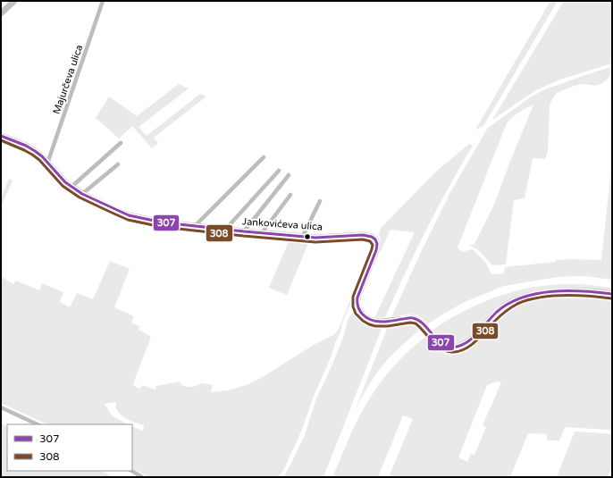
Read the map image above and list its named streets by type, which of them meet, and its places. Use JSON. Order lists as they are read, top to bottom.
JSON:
{
  "streets": {
    "main road": ["Jankovićeva ulica"],
    "street": ["Majurčeva ulica"]
  },
  "crossings": [
    ["Majurčeva ulica", "Jankovićeva ulica"]
  ],
  "lines": ["transit line 307", "transit line 308"],
  "legend": ["307", "308"]
}
